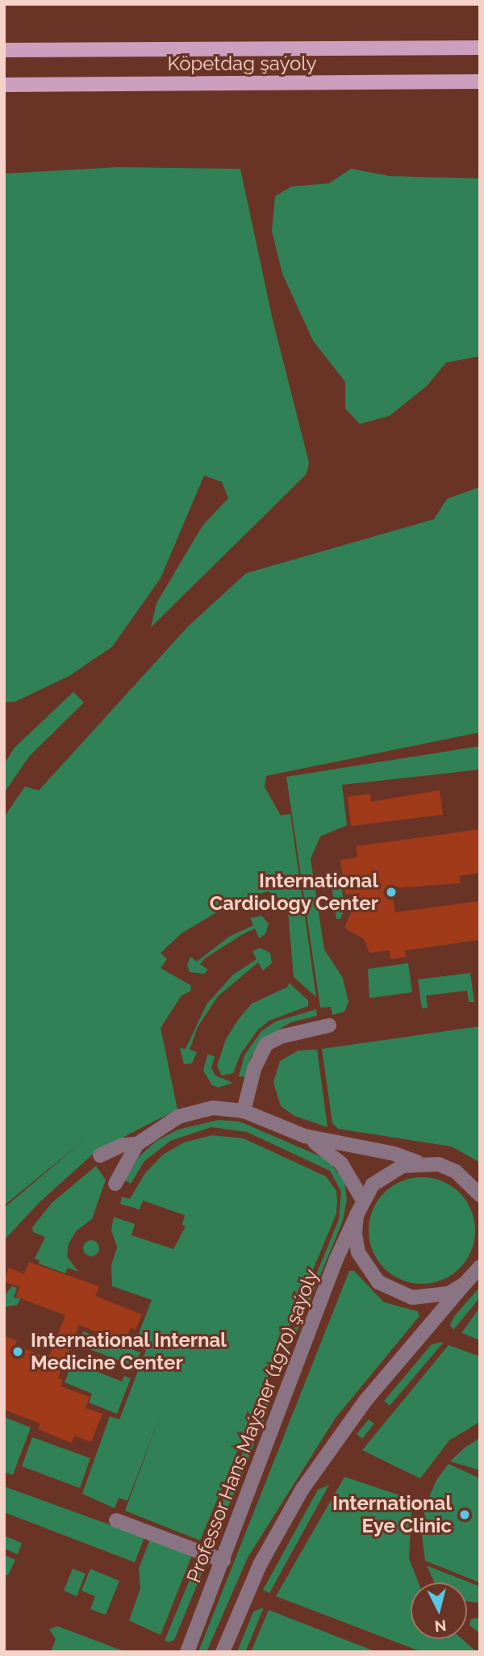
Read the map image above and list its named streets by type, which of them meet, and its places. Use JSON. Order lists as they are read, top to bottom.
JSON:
{
  "streets": {
    "main road": ["Köpetdag şaýoly"],
    "street": ["Professor Hans Maýsner (1970) şaýoly"]
  },
  "places": ["International Cardiology Center", "International Internal Medicine Center", "International Eye Clinic"],
  "north": "bottom"
}
